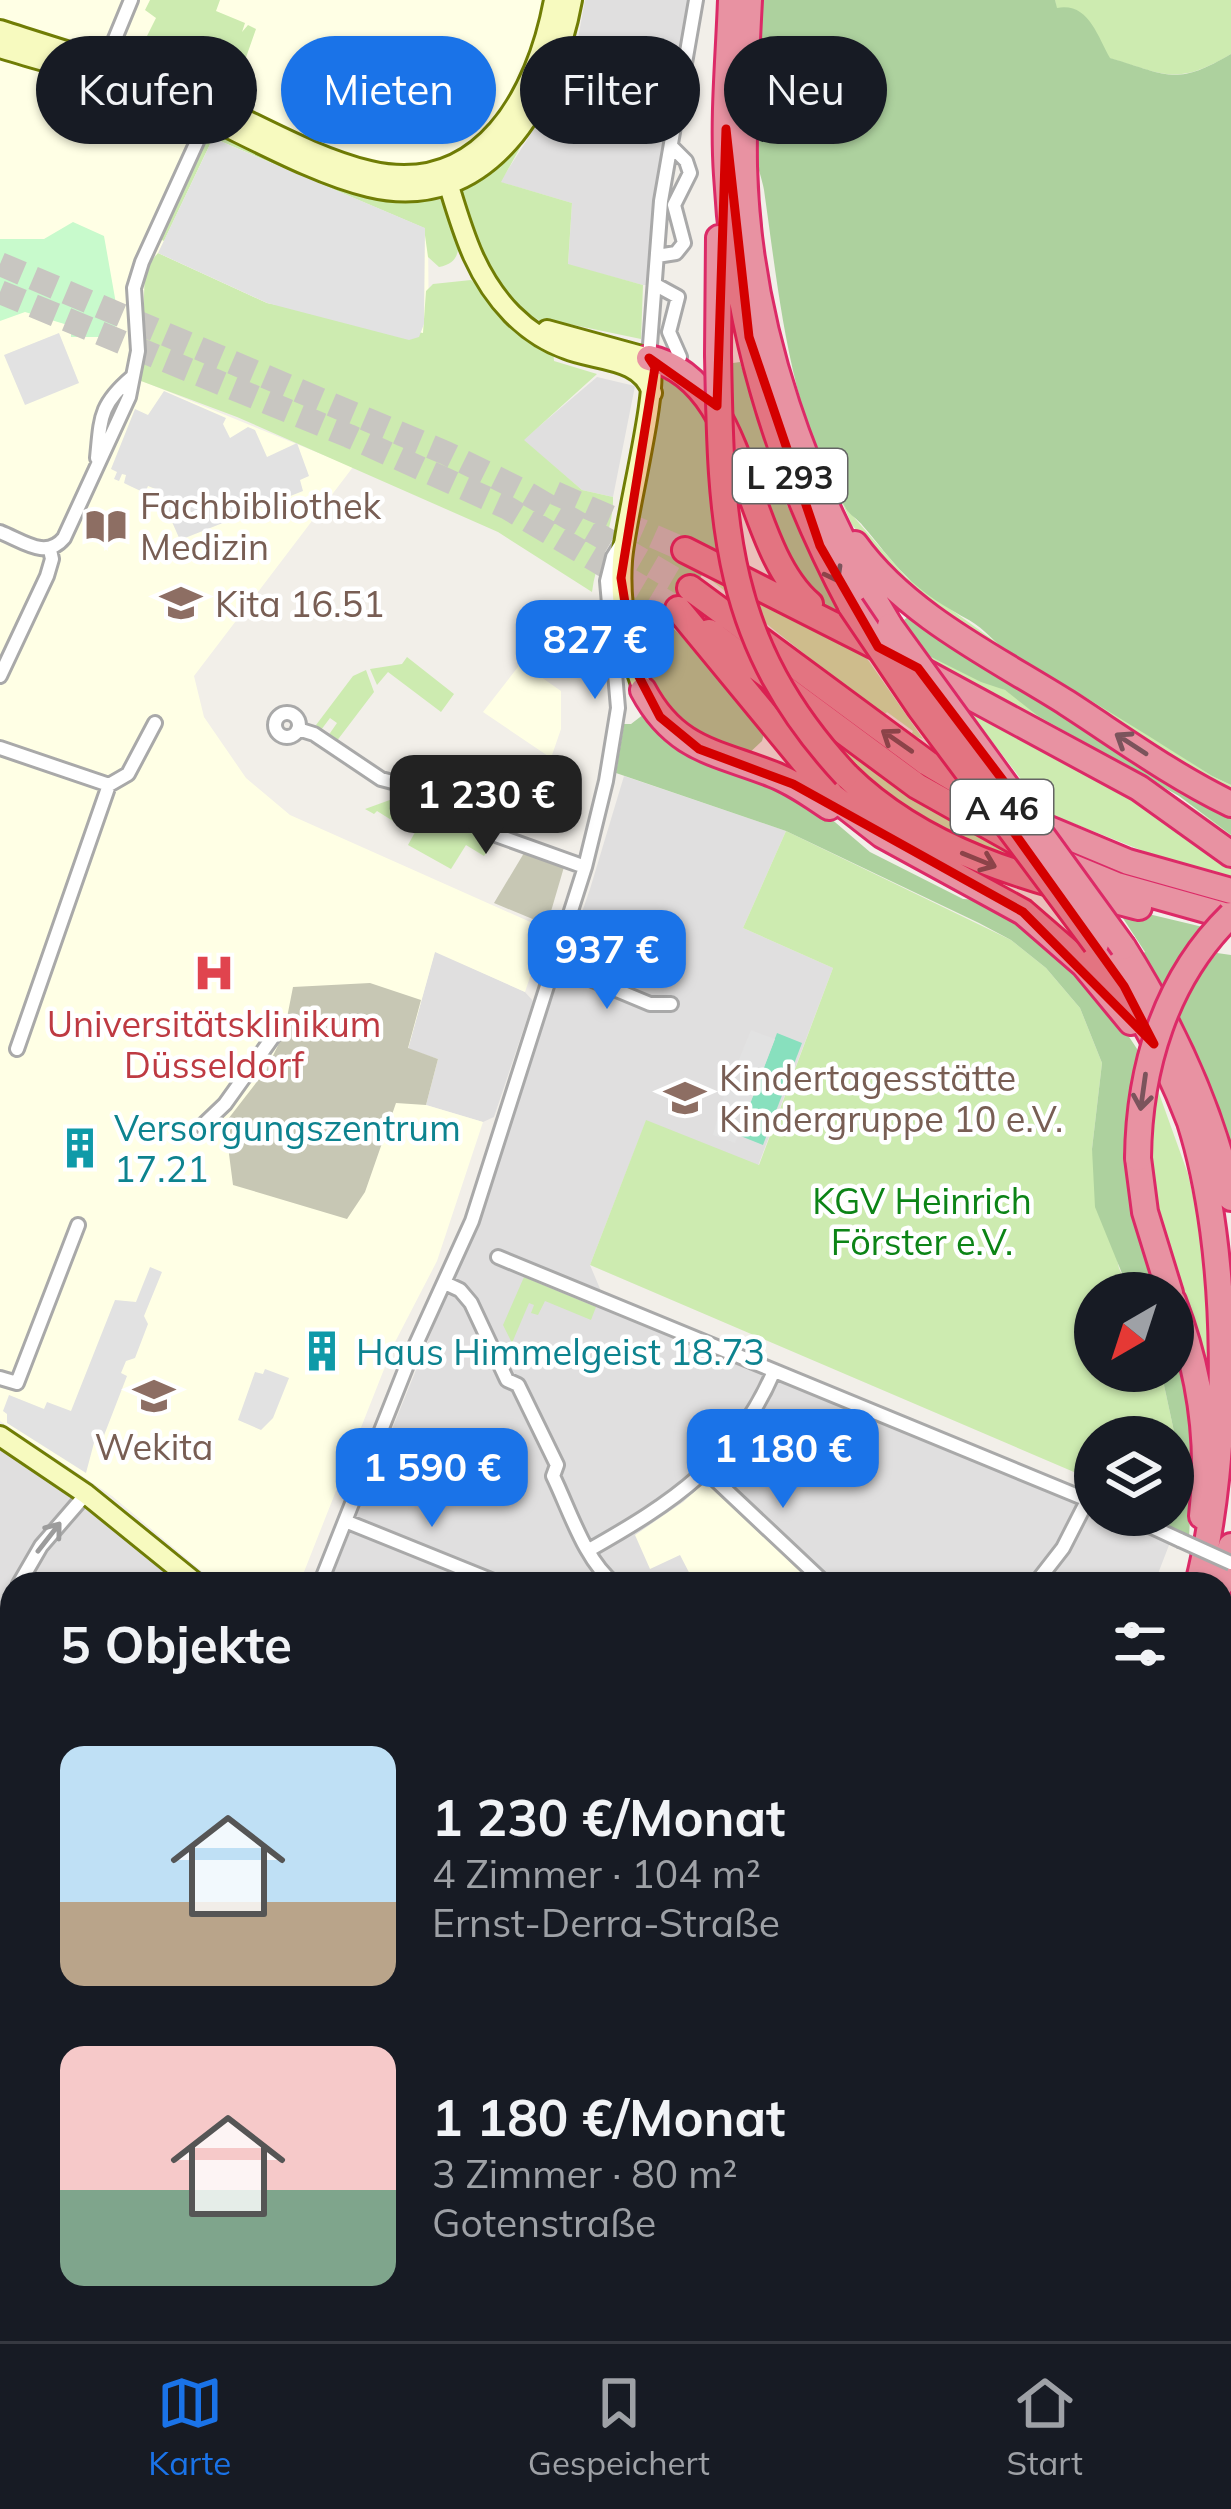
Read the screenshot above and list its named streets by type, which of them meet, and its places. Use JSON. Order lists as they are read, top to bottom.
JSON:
{
  "streets": {
    "highway": ["L 293", "A 46"]
  },
  "parks": ["KGV Heinrich Förster e.V."],
  "places": {
    "library": ["Fachbibliothek Medizin"],
    "school or university": ["Kita 16.51", "Kindertagesstätte Kindergruppe 10 e.V.", "Wekita"],
    "hospital": ["Universitätsklinikum Düsseldorf"],
    "building": ["Versorgungszentrum 17.21", "Haus Himmelgeist 18.73"]
  },
  "north": "bottom left",
  "page": {
    "chip": [
      "Kaufen",
      "Mieten",
      "Filter",
      "Neu"
    ],
    "price": [
      "827 €",
      "1 230 €",
      "937 €",
      "1 180 €",
      "1 590 €"
    ],
    "heading": "5 Objekte",
    "list": [
      {
        "name": "1 230 €/Monat",
        "note": "4 Zimmer · 104 m² · Ernst-Derra-Straße"
      },
      {
        "name": "1 180 €/Monat",
        "note": "3 Zimmer · 80 m² · Gotenstraße"
      }
    ],
    "tabs": ["Karte", "Gespeichert", "Start"]
  }
}
